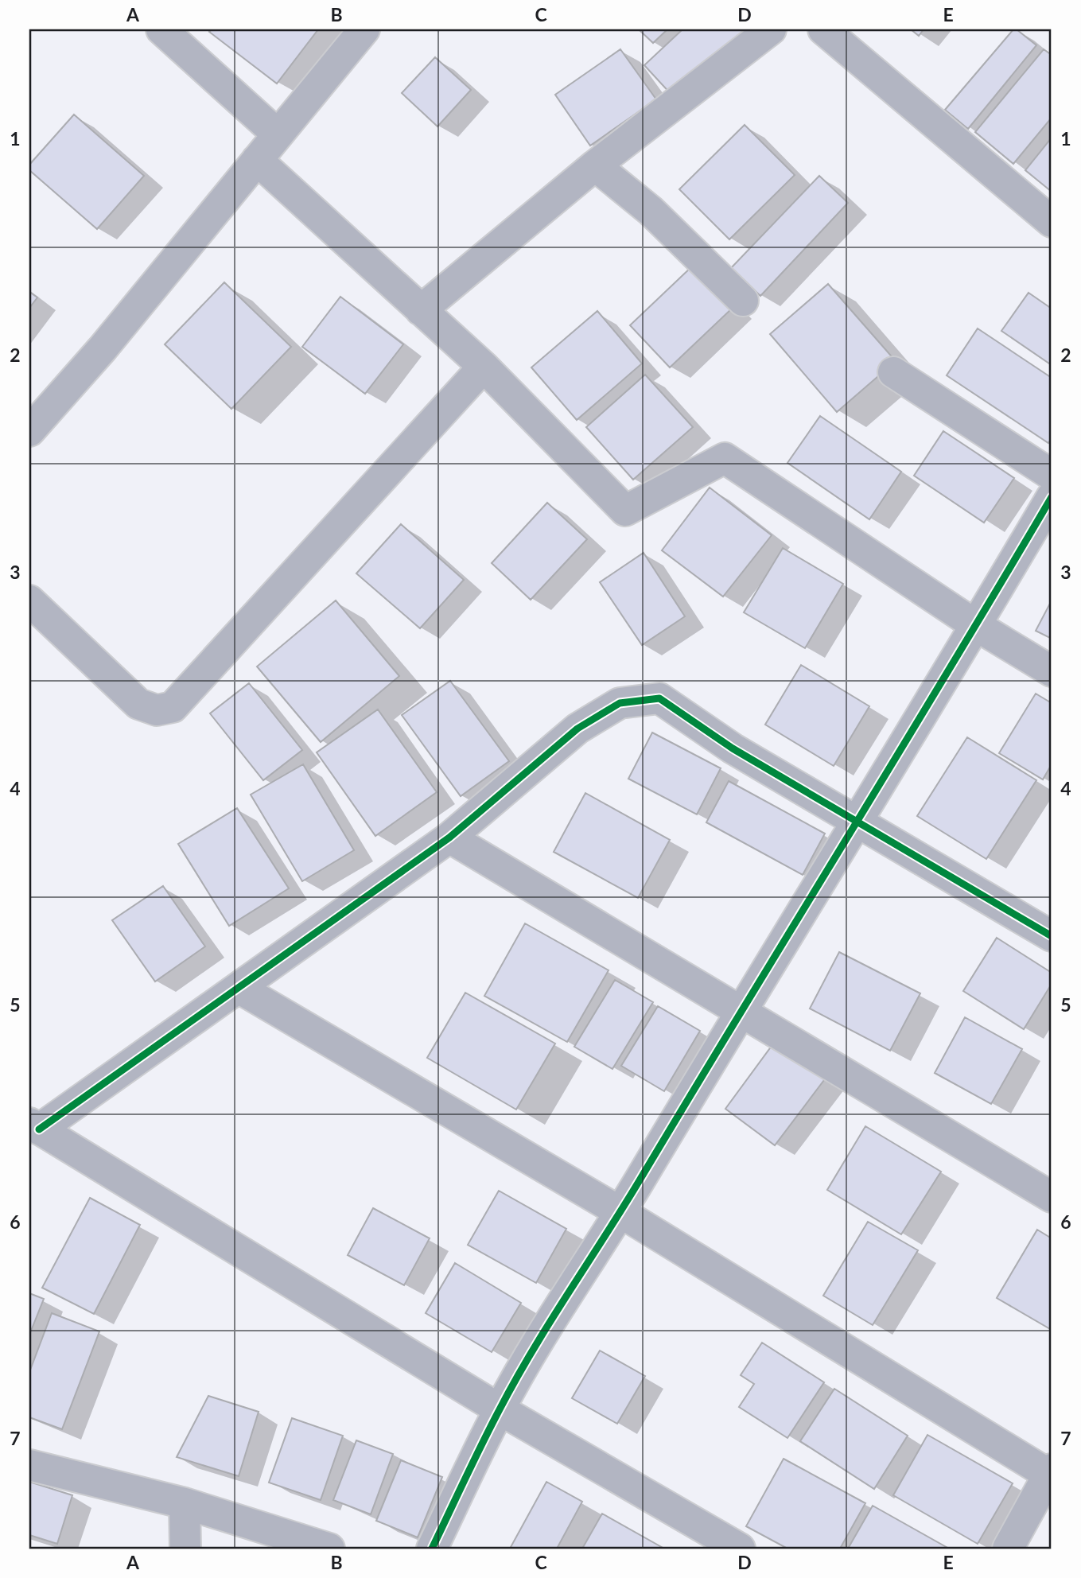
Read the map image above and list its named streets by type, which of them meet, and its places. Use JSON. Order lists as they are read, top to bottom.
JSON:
{
  "grid": {
    "columns": [
      "A",
      "B",
      "C",
      "D",
      "E"
    ],
    "rows": [
      "1",
      "2",
      "3",
      "4",
      "5",
      "6",
      "7"
    ]
  }
}
